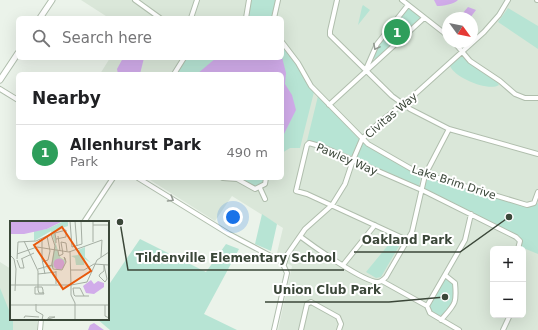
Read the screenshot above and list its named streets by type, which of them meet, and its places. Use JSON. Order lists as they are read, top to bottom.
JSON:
{
  "streets": {
    "street": ["Civitas Way", "Pawley Way", "Lake Brim Drive"]
  },
  "crossings": [
    ["Civitas Way", "Pawley Way"],
    ["Civitas Way", "Lake Brim Drive"]
  ],
  "places": ["Oakland Park", "Tildenville Elementary School", "Union Club Park"],
  "north": "bottom right",
  "page": {
    "search": "Search here",
    "pins": "1",
    "heading": "Nearby",
    "list": [
      {
        "mark": "1",
        "name": "Allenhurst Park",
        "note": "Park",
        "value": "490 m"
      }
    ],
    "map_buttons": ["+", "−"]
  }
}
